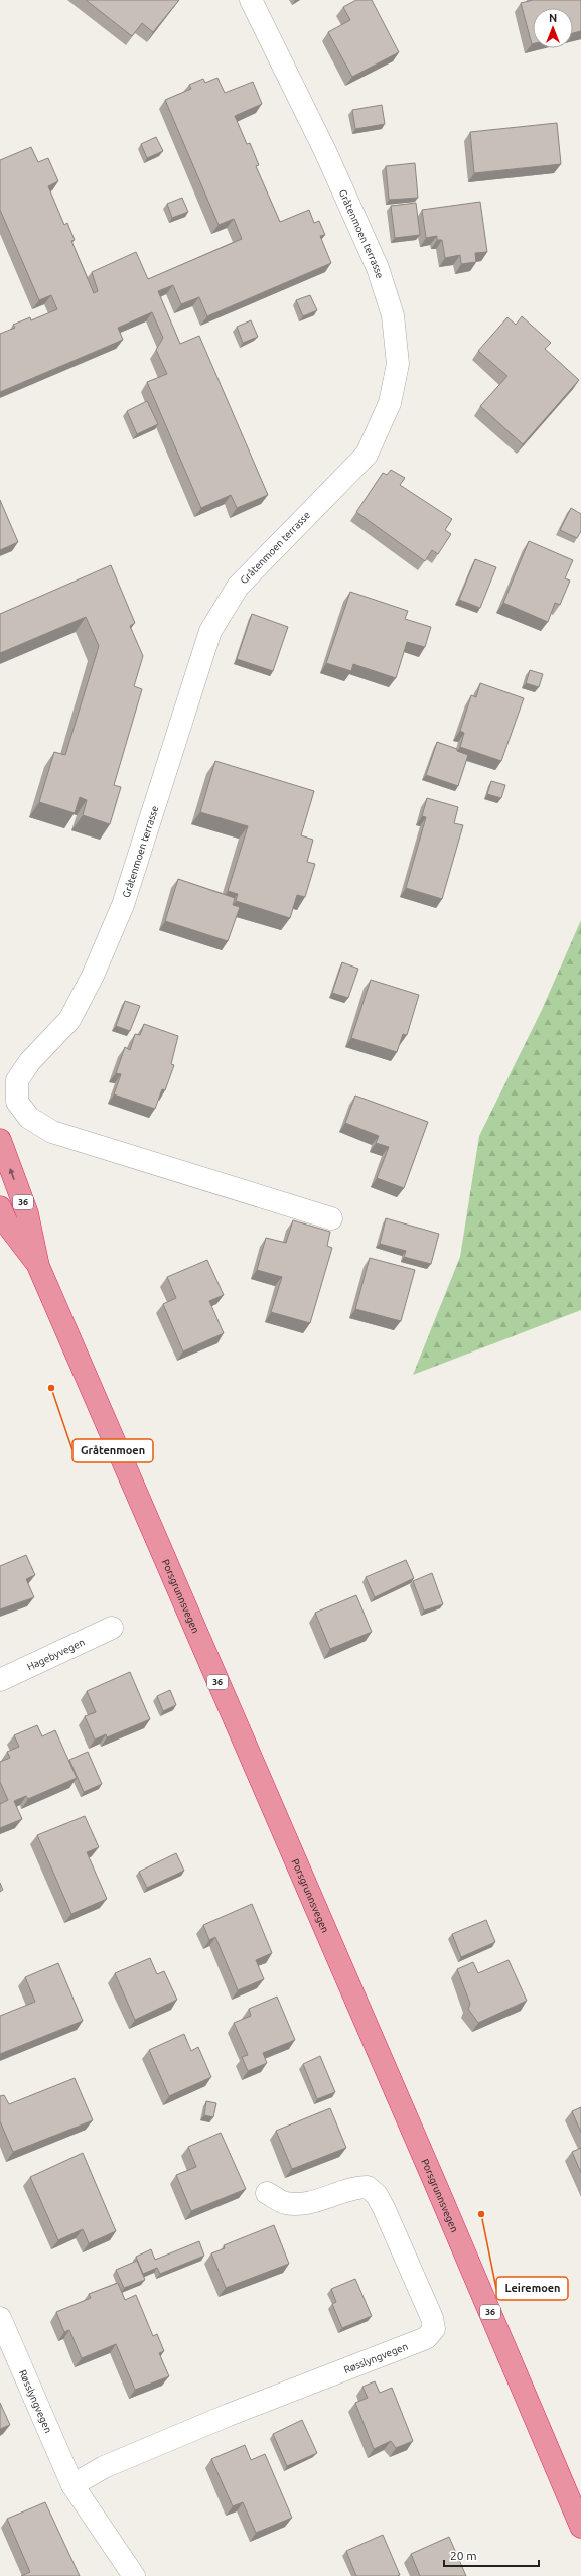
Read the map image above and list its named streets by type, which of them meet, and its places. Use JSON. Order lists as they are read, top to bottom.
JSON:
{
  "streets": {
    "highway": ["36", "Porsgrunnsvegen"],
    "street": ["Gråtenmoen terrasse", "Hagebyvegen", "Røsslyngvegen"]
  },
  "places": ["Gråtenmoen", "Leiremoen"],
  "scale_bar": "20 m",
  "north": "top"
}
